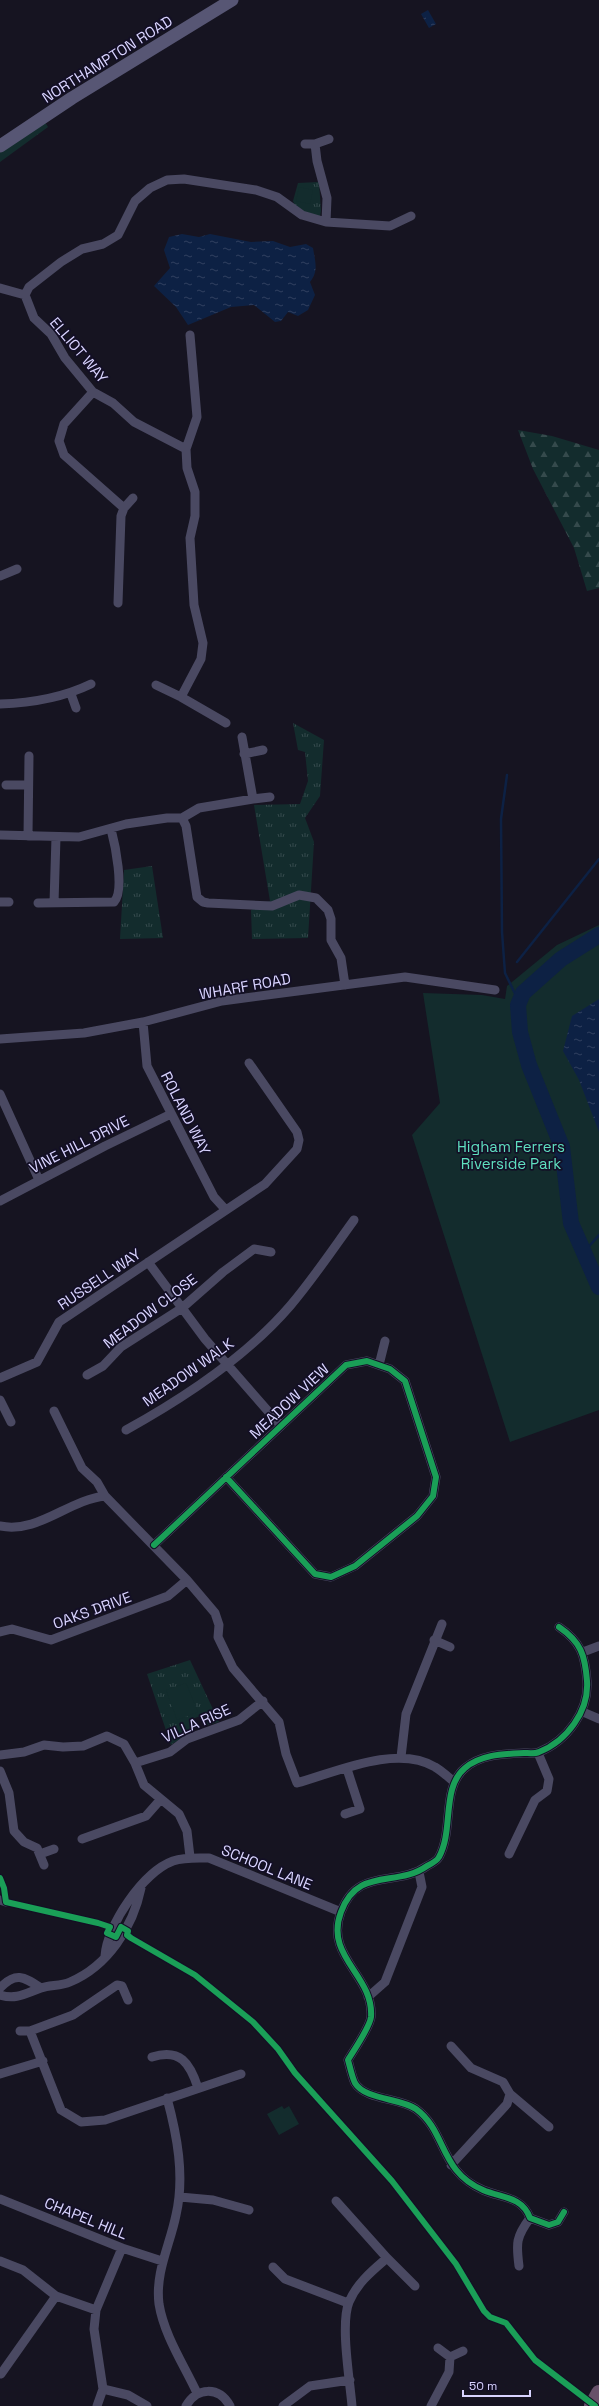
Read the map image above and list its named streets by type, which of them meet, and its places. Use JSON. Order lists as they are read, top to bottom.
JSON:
{
  "streets": {
    "main road": ["NORTHAMPTON ROAD"],
    "street": [
      "ELLIOT WAY",
      "WHARF ROAD",
      "ROLAND WAY",
      "VINE HILL DRIVE",
      "RUSSELL WAY",
      "MEADOW CLOSE",
      "MEADOW WALK",
      "MEADOW VIEW",
      "OAKS DRIVE",
      "VILLA RISE",
      "SCHOOL LANE",
      "CHAPEL HILL"
    ]
  },
  "crossings": [
    ["WHARF ROAD", "ROLAND WAY"],
    ["ROLAND WAY", "VINE HILL DRIVE"],
    ["ROLAND WAY", "RUSSELL WAY"]
  ],
  "parks": ["Higham Ferrers Riverside Park"],
  "scale_bar": "50 m"
}
